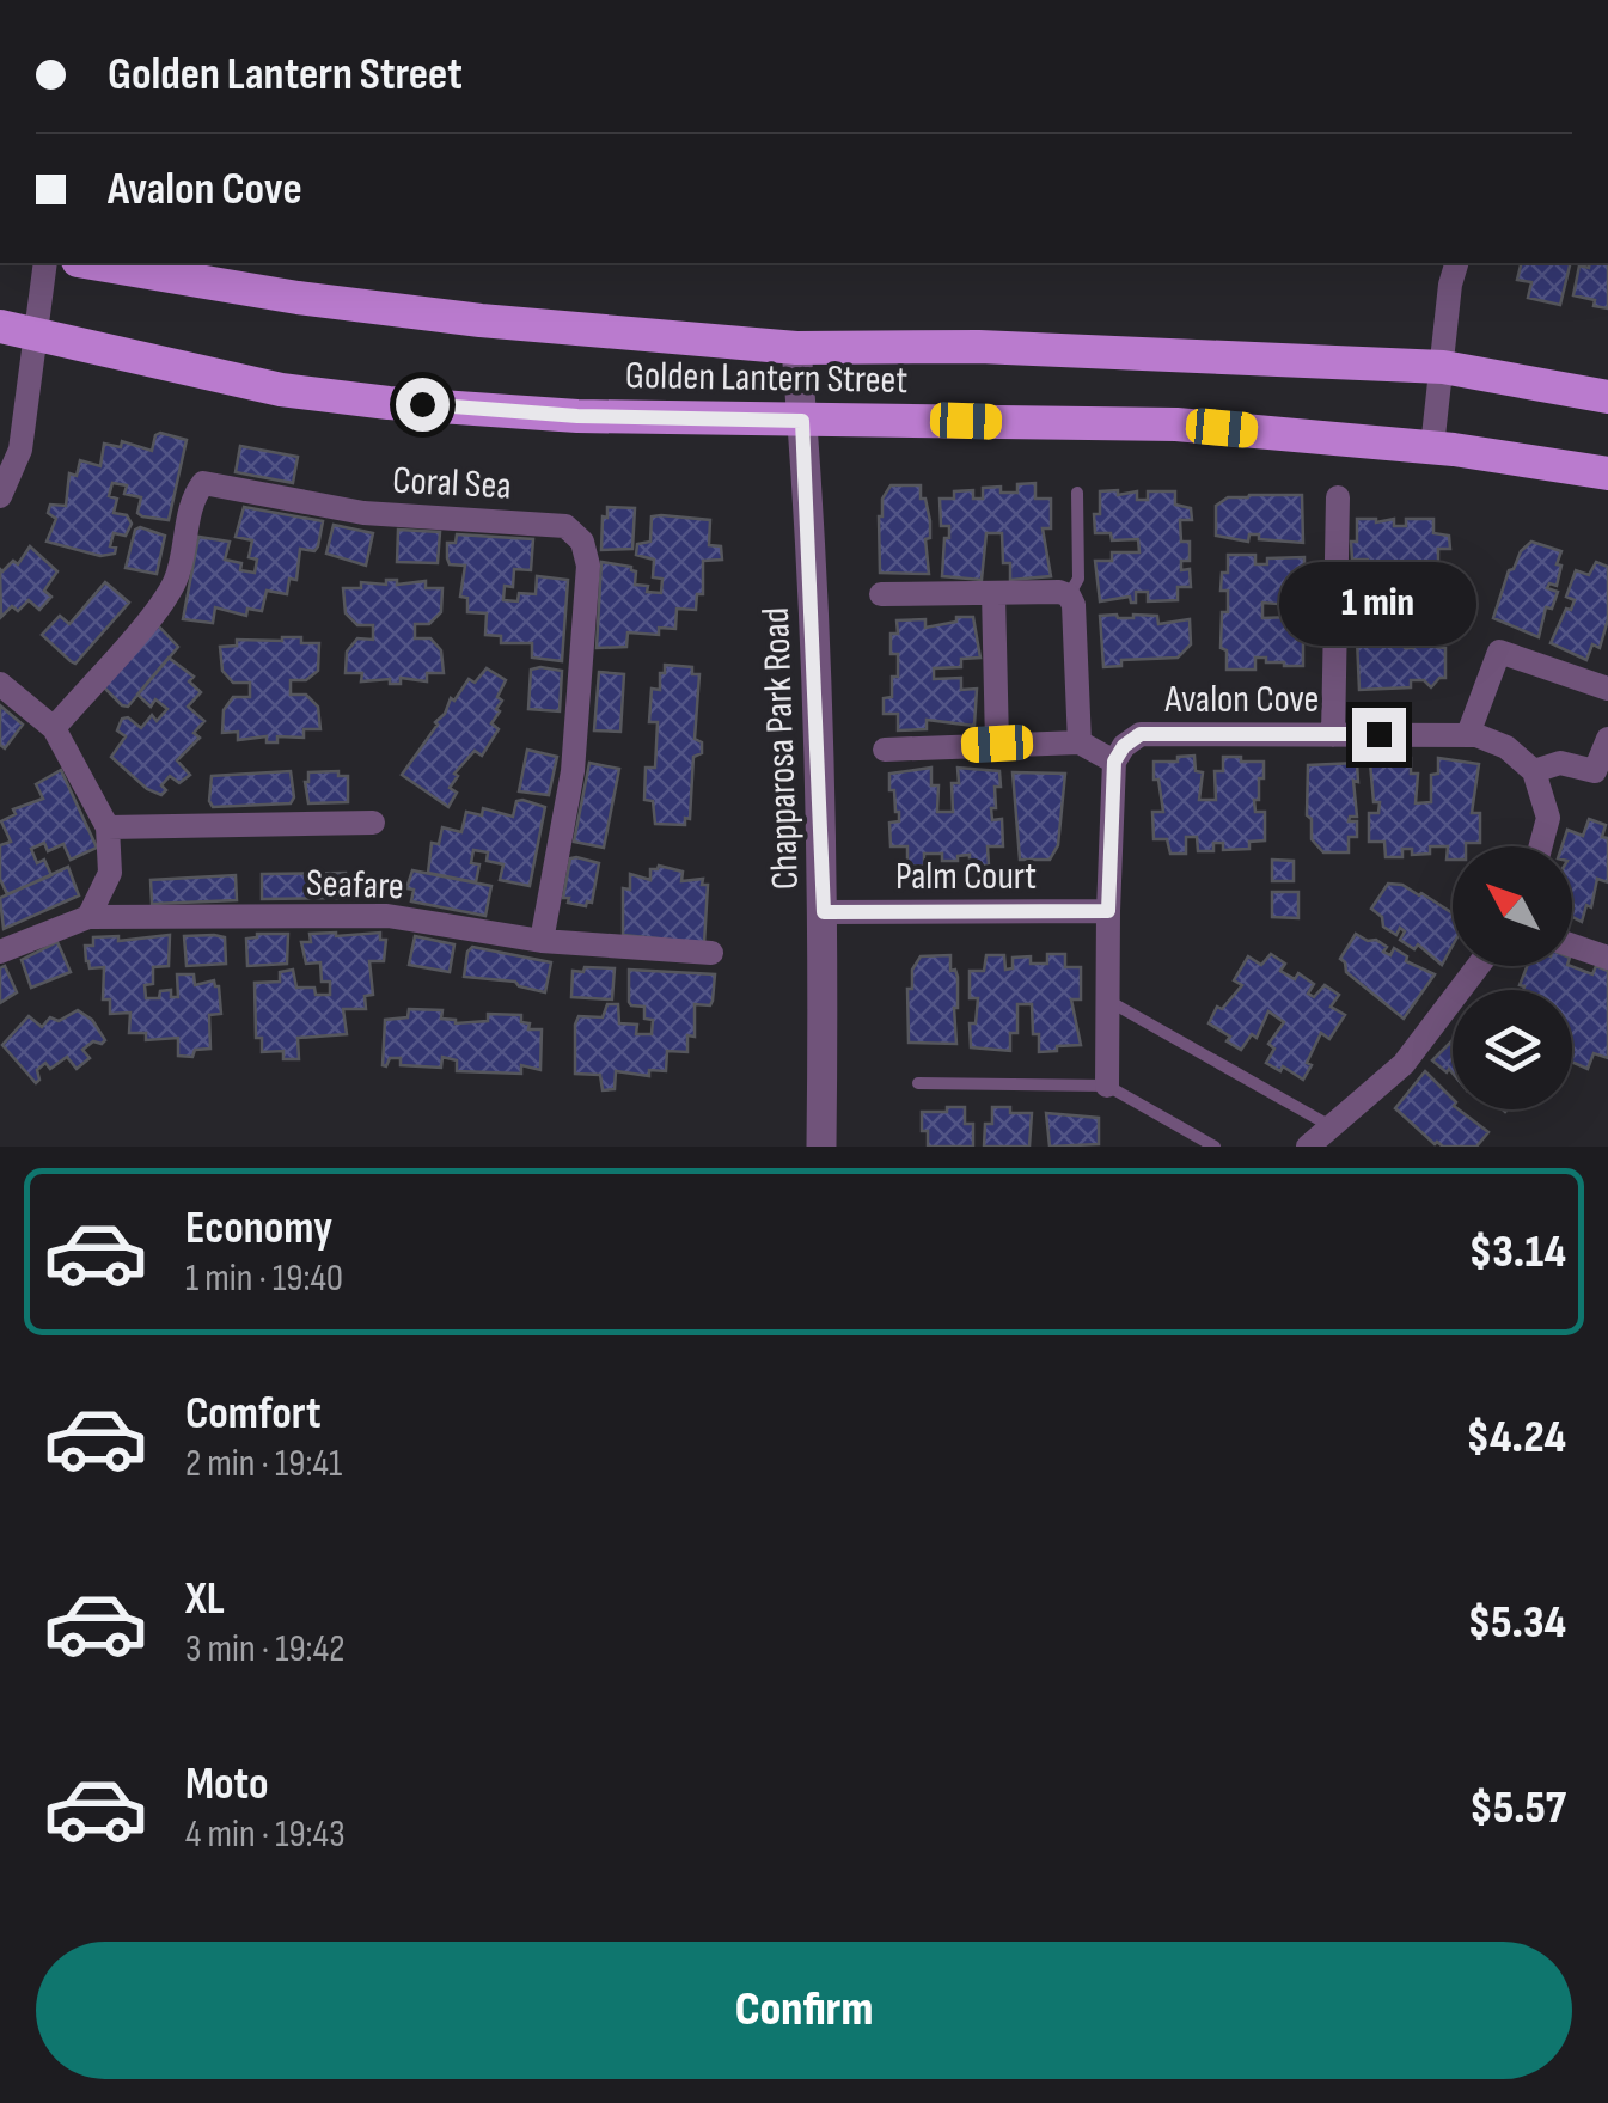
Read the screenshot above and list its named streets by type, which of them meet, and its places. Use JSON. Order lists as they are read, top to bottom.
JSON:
{
  "streets": {
    "main road": ["Golden Lantern Street"],
    "street": [
      "Coral Sea",
      "Avalon Cove",
      "Chapparosa Park Road",
      "Palm Court",
      "Seafare"
    ]
  },
  "crossings": [
    ["Golden Lantern Street", "Chapparosa Park Road"],
    ["Coral Sea", "Seafare"],
    ["Chapparosa Park Road", "Palm Court"]
  ],
  "north": "top left",
  "page": {
    "banner": ["Golden Lantern Street", "Avalon Cove"],
    "bubble": "1 min",
    "list": [
      {
        "name": "Economy",
        "note": "1 min · 19:40",
        "value": "$3.14"
      },
      {
        "name": "Comfort",
        "note": "2 min · 19:41",
        "value": "$4.24"
      },
      {
        "name": "XL",
        "note": "3 min · 19:42",
        "value": "$5.34"
      },
      {
        "name": "Moto",
        "note": "4 min · 19:43",
        "value": "$5.57"
      }
    ],
    "buttons": "Confirm"
  }
}
